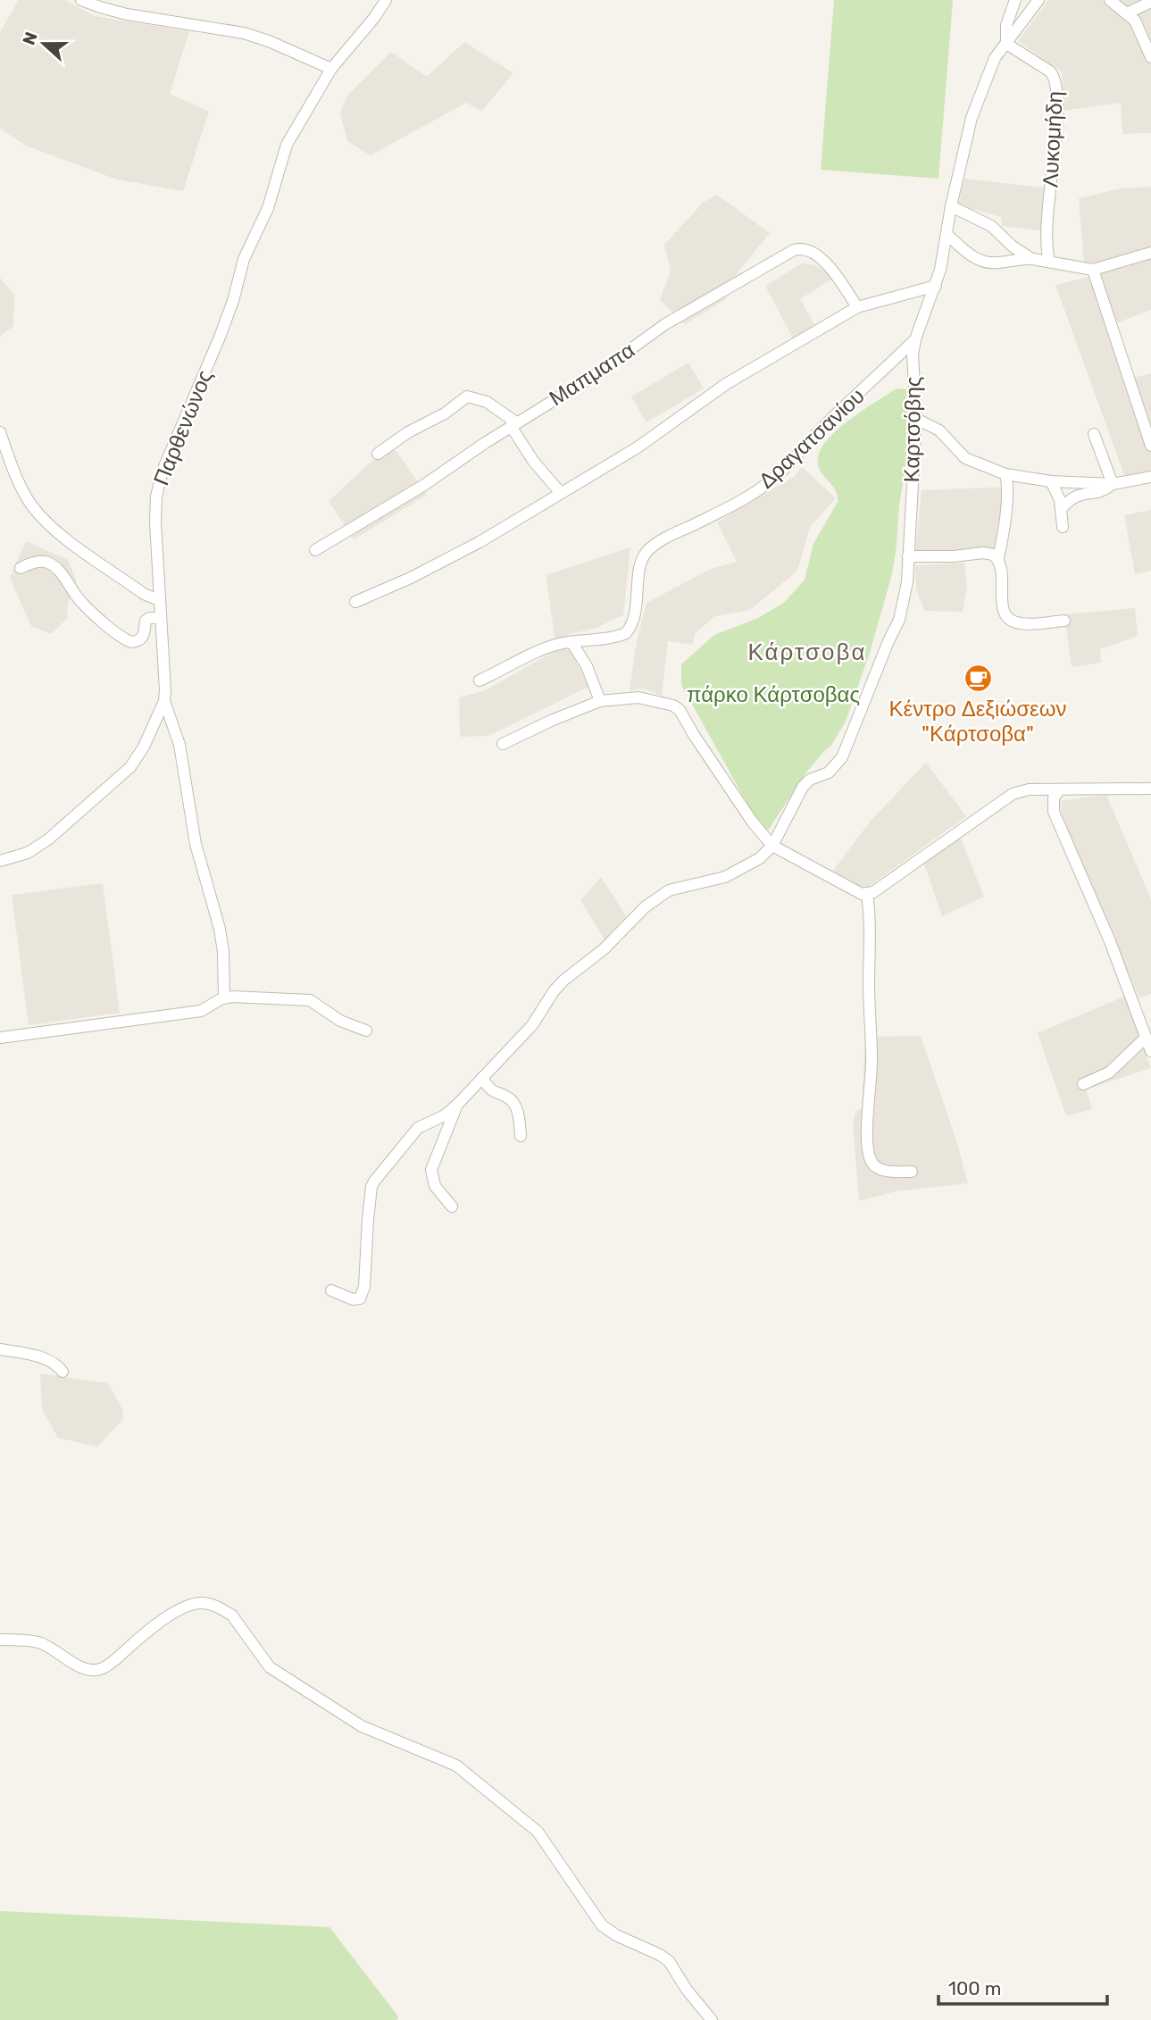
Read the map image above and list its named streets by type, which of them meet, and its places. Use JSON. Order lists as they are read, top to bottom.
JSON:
{
  "streets": {
    "street": [
      "Λυκομήδη",
      "Μαπμαπα",
      "Παρθενώνος",
      "Καρτσόβης",
      "Δραγατσανίου"
    ]
  },
  "crossings": [
    ["Λυκομήδη", "Καρτσόβης"],
    ["Καρτσόβης", "Δραγατσανίου"]
  ],
  "districts": ["Κάρτσοβα"],
  "parks": ["πάρκο Κάρτσοβας"],
  "places": {
    "cafe": ["Κέντρο Δεξιώσεων \"Κάρτσοβα\""]
  },
  "scale_bar": "100 m",
  "north": "left"
}
